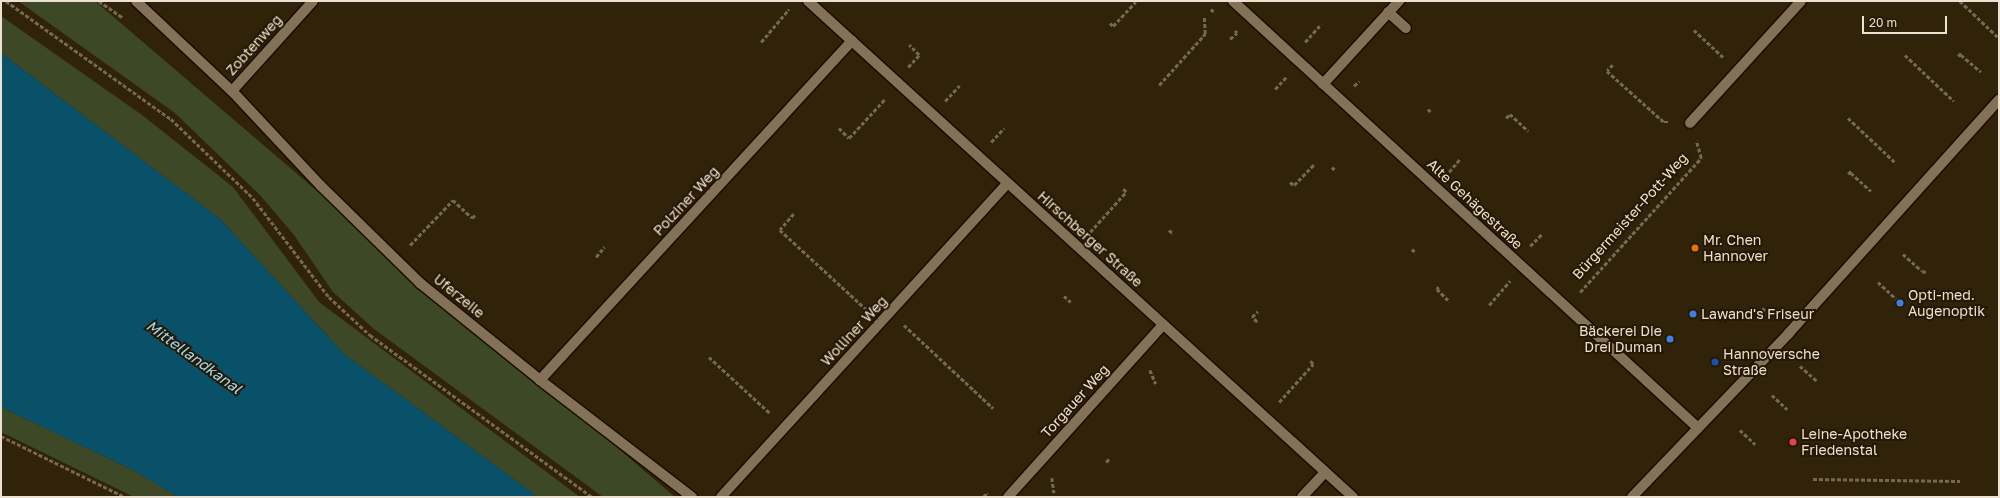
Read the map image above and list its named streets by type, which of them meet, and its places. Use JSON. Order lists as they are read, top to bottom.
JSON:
{
  "streets": {
    "street": [
      "Zobtenweg",
      "Polziner Weg",
      "Alte Gehägestraße",
      "Hirschberger Straße",
      "Uferzeile",
      "Wolliner Weg",
      "Torgauer Weg"
    ],
    "path": ["Bürgermeister-Pott-Weg"]
  },
  "crossings": [
    ["Zobtenweg", "Uferzeile"],
    ["Polziner Weg", "Hirschberger Straße"],
    ["Polziner Weg", "Uferzeile"],
    ["Hirschberger Straße", "Wolliner Weg"],
    ["Hirschberger Straße", "Torgauer Weg"]
  ],
  "water": ["Mittellandkanal"],
  "places": [
    "Mr. Chen Hannover",
    "Opti-med. Augenoptik",
    "Lawand's Friseur",
    "Bäckerei Die Drei Duman",
    "Hannoversche Straße",
    "Leine-Apotheke Friedenstal"
  ],
  "scale_bar": "20 m"
}
